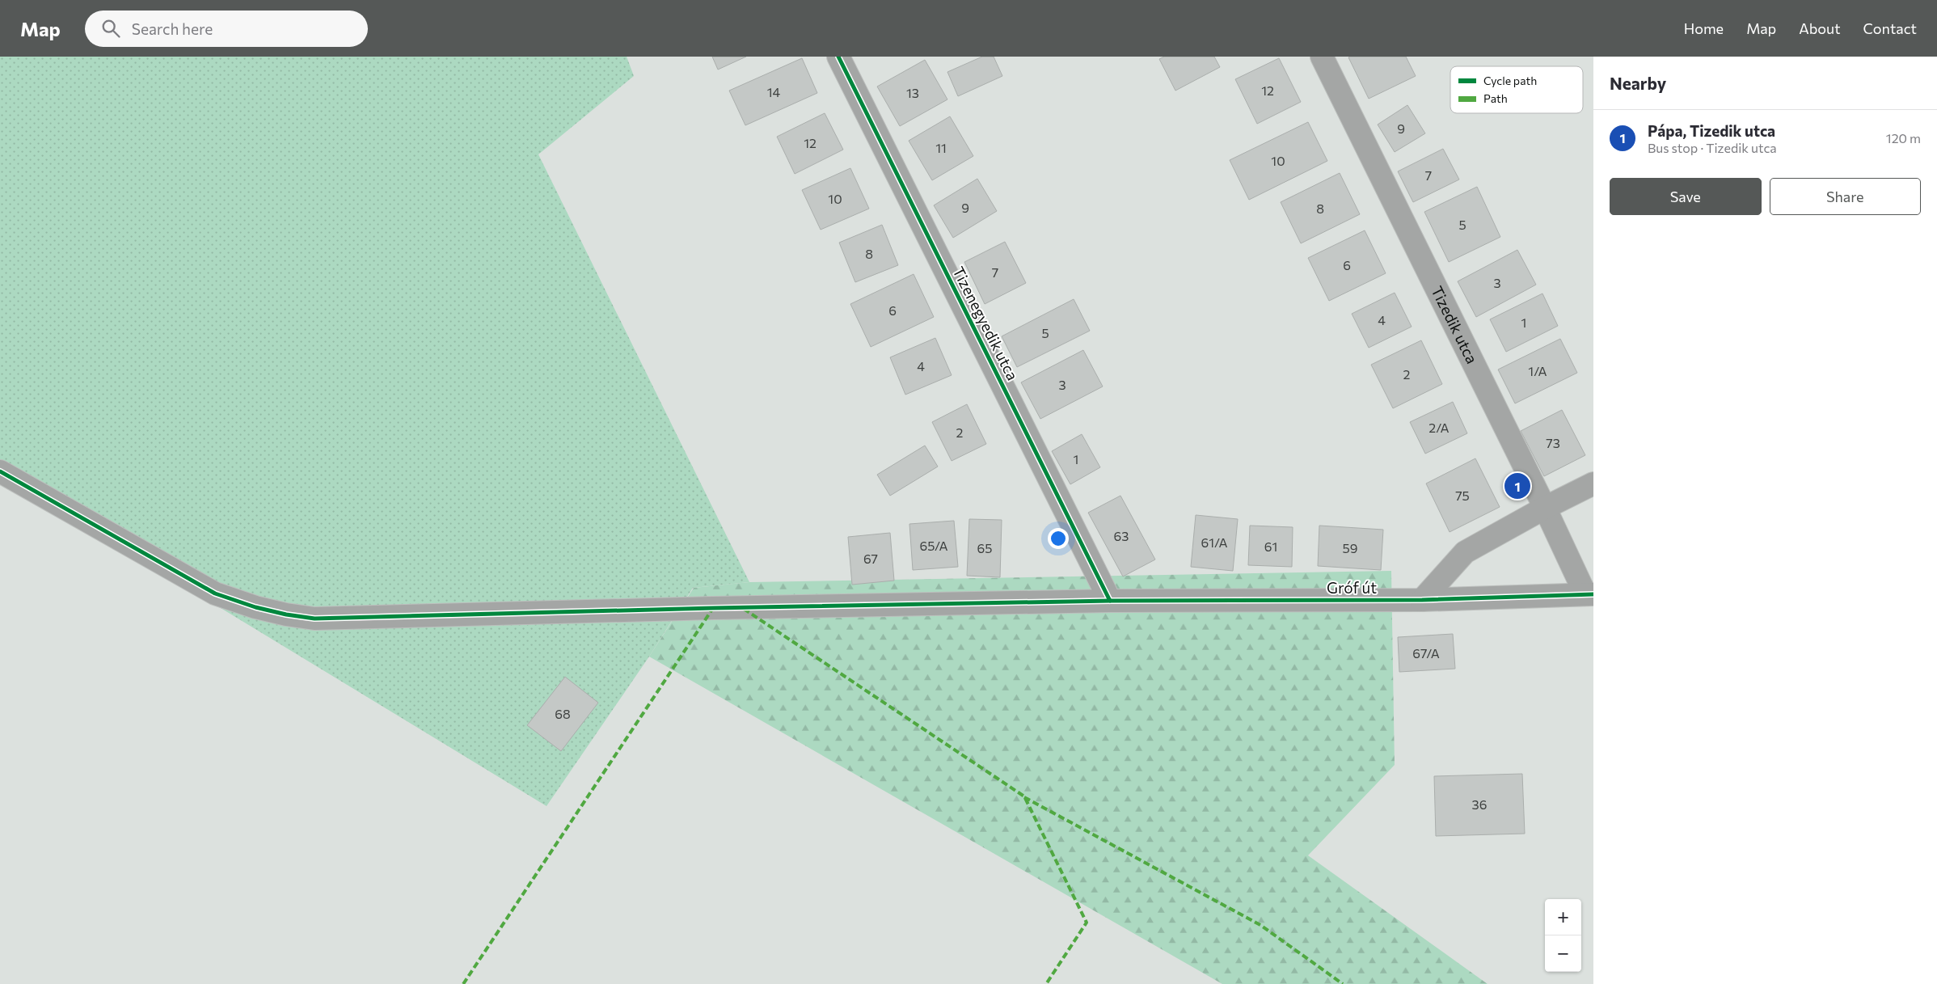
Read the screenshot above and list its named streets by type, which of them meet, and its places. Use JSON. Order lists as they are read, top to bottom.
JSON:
{
  "streets": {
    "street": ["Tizenegyedik utca", "Tizedik utca", "Gróf út"]
  },
  "crossings": [
    ["Tizenegyedik utca", "Gróf út"],
    ["Tizedik utca", "Gróf út"]
  ],
  "house_numbers": [
    "12",
    "14",
    "13",
    "9",
    "12",
    "11",
    "10",
    "7",
    "10",
    "9",
    "8",
    "5",
    "8",
    "6",
    "7",
    "3",
    "6",
    "4",
    "1",
    "5",
    "4",
    "1/A",
    "2",
    "3",
    "2/A",
    "2",
    "73",
    "1",
    "75",
    "63",
    "61/A",
    "65/A",
    "61",
    "65",
    "59",
    "67",
    "67/A",
    "68",
    "36"
  ],
  "legend": ["Cycle path", "Path"],
  "page": {
    "header": "Map",
    "search": "Search here",
    "nav": [
      "Home",
      "Map",
      "About",
      "Contact"
    ],
    "heading": "Nearby",
    "list": [
      {
        "mark": "1",
        "name": "Pápa, Tizedik utca",
        "note": "Bus stop · Tizedik utca",
        "value": "120 m"
      }
    ],
    "buttons": ["Save", "Share"],
    "pins": "1",
    "map_buttons": ["+", "−"]
  }
}
